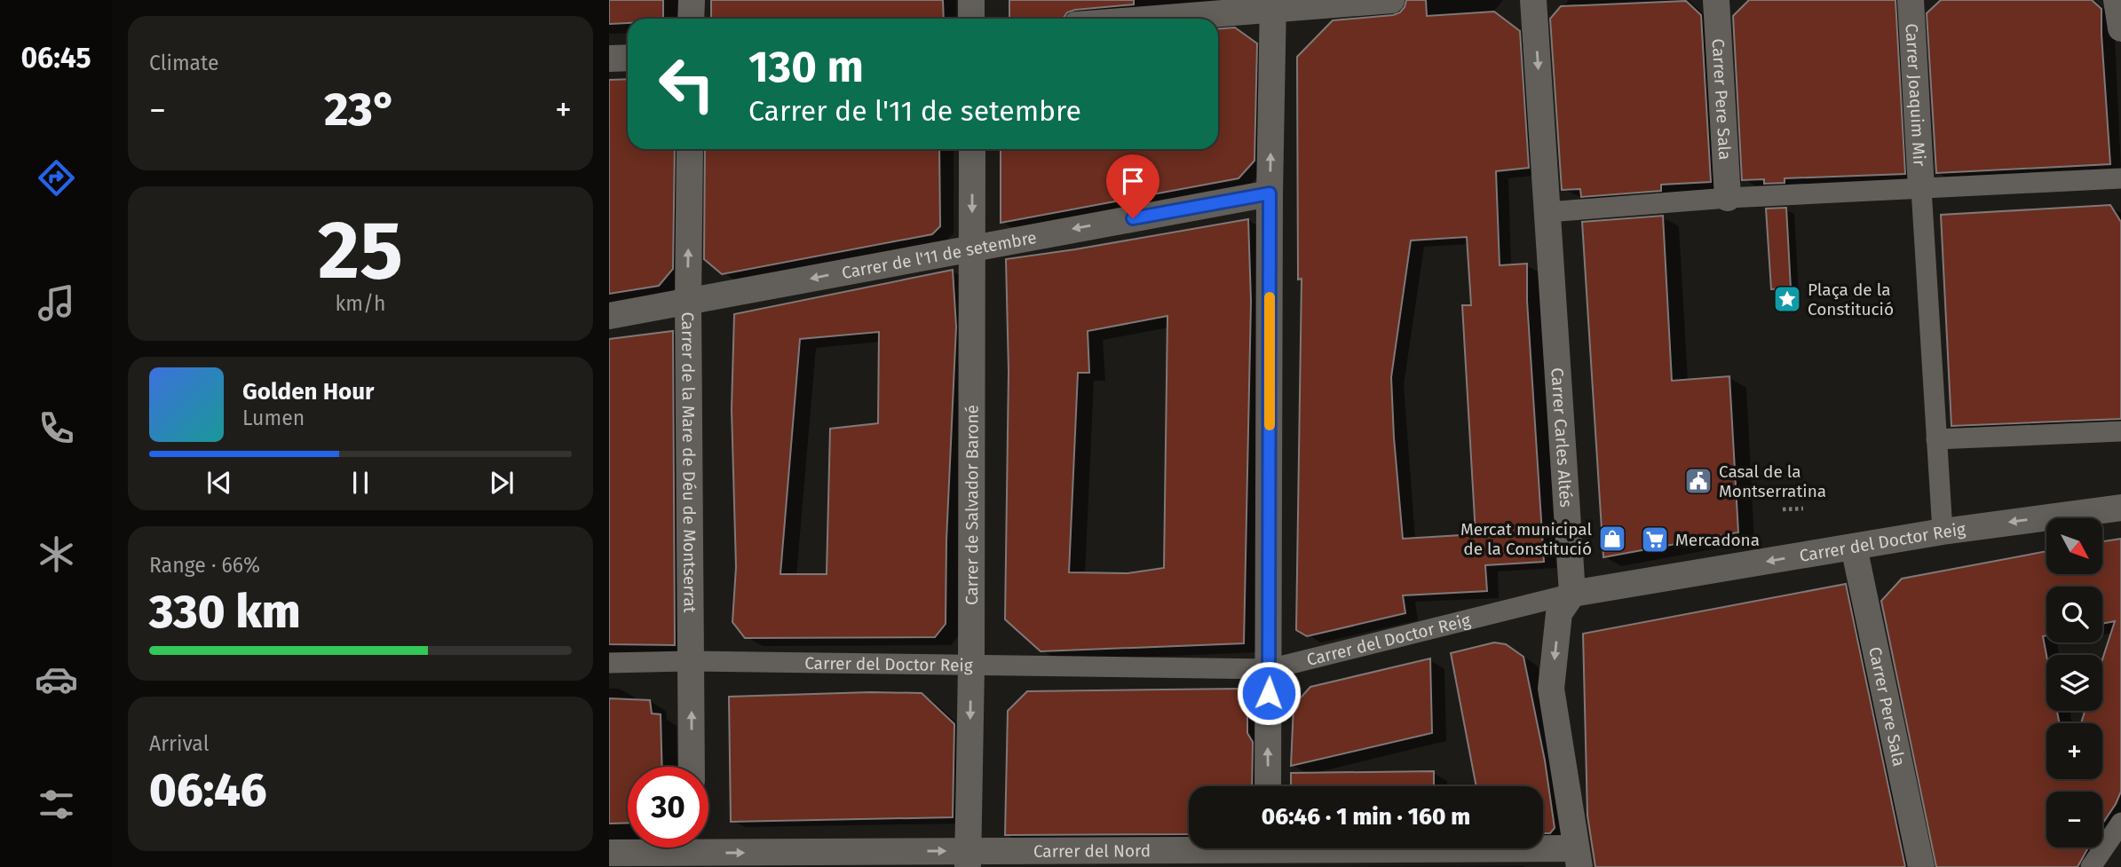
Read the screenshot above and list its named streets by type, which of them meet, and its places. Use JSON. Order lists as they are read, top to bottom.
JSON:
{
  "streets": {
    "street": [
      "Carrer Joaquim Mir",
      "Carrer Pere Sala",
      "Carrer de l'11 de setembre",
      "Carrer Carles Altés",
      "Carrer de la Mare de Déu de Montserrat",
      "Carrer de Salvador Baroné",
      "Carrer del Doctor Reig",
      "Carrer del Nord"
    ]
  },
  "crossings": [
    ["Carrer Pere Sala", "Carrer del Doctor Reig"],
    ["Carrer de l'11 de setembre", "Carrer de la Mare de Déu de Montserrat"],
    ["Carrer de l'11 de setembre", "Carrer de Salvador Baroné"],
    ["Carrer Carles Altés", "Carrer del Doctor Reig"],
    ["Carrer de la Mare de Déu de Montserrat", "Carrer del Doctor Reig"],
    ["Carrer de Salvador Baroné", "Carrer del Doctor Reig"],
    ["Carrer de Salvador Baroné", "Carrer del Nord"]
  ],
  "one_way": [
    "Carrer de l'11 de setembre",
    "Carrer Carles Altés",
    "Carrer de la Mare de Déu de Montserrat",
    "Carrer de Salvador Baroné"
  ],
  "places": {
    "place": ["Plaça de la Constitució"],
    "public building": ["Casal de la Montserratina"],
    "shop": ["Mercat municipal de la Constitució"],
    "supermarket": ["Mercadona"]
  },
  "north": "bottom right",
  "page": {
    "tabs": "06:45",
    "tile": [
      "Climate",
      ["25", "km/h"],
      ["Range · 66%", "330 km"],
      ["Arrival", "06:46"]
    ],
    "turn": ["130 m", "Carrer de l'11 de setembre"],
    "heat": ["−", "23°", "+"],
    "song": ["Golden Hour", "Lumen"],
    "map_buttons": ["+", "−"],
    "limit": "30",
    "trip": "06:46 · 1 min · 160 m"
  }
}
